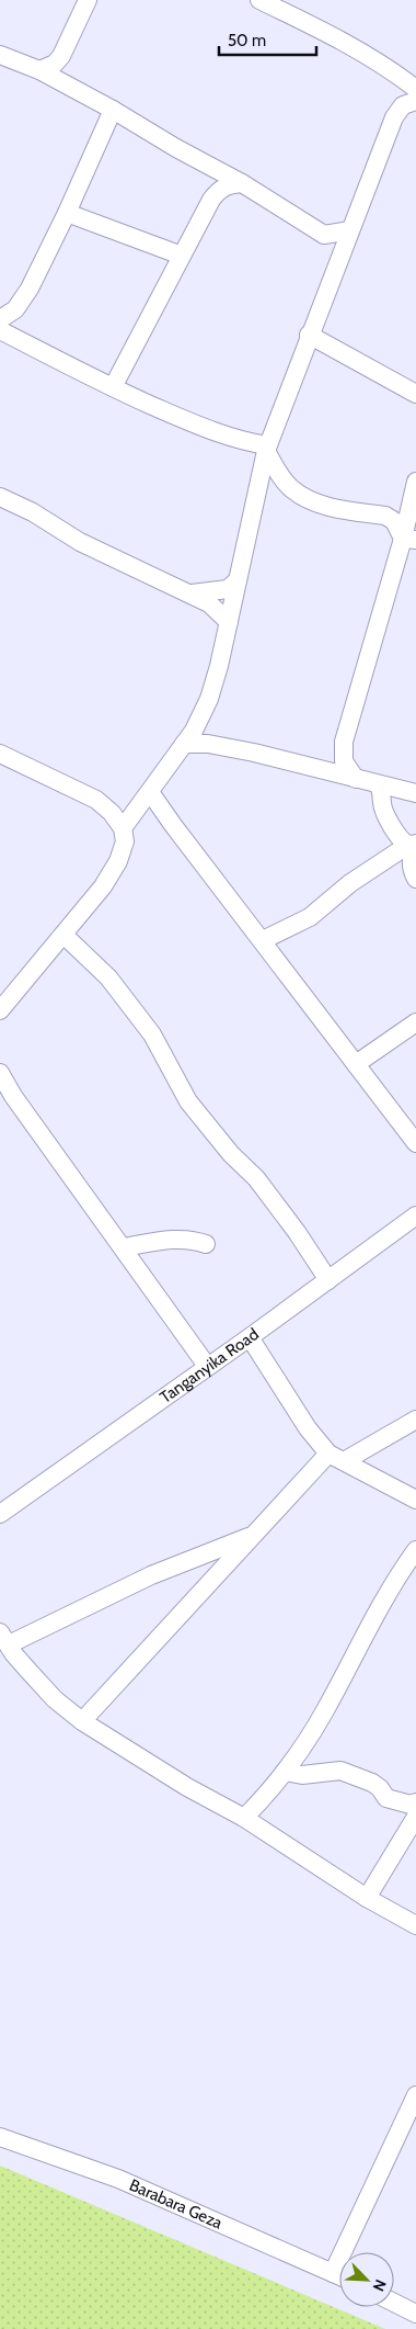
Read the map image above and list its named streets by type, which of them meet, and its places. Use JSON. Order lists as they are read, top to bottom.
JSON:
{
  "streets": {
    "street": ["Tanganyika Road", "Barabara Geza"]
  },
  "scale_bar": "50 m",
  "north": "bottom right"
}
